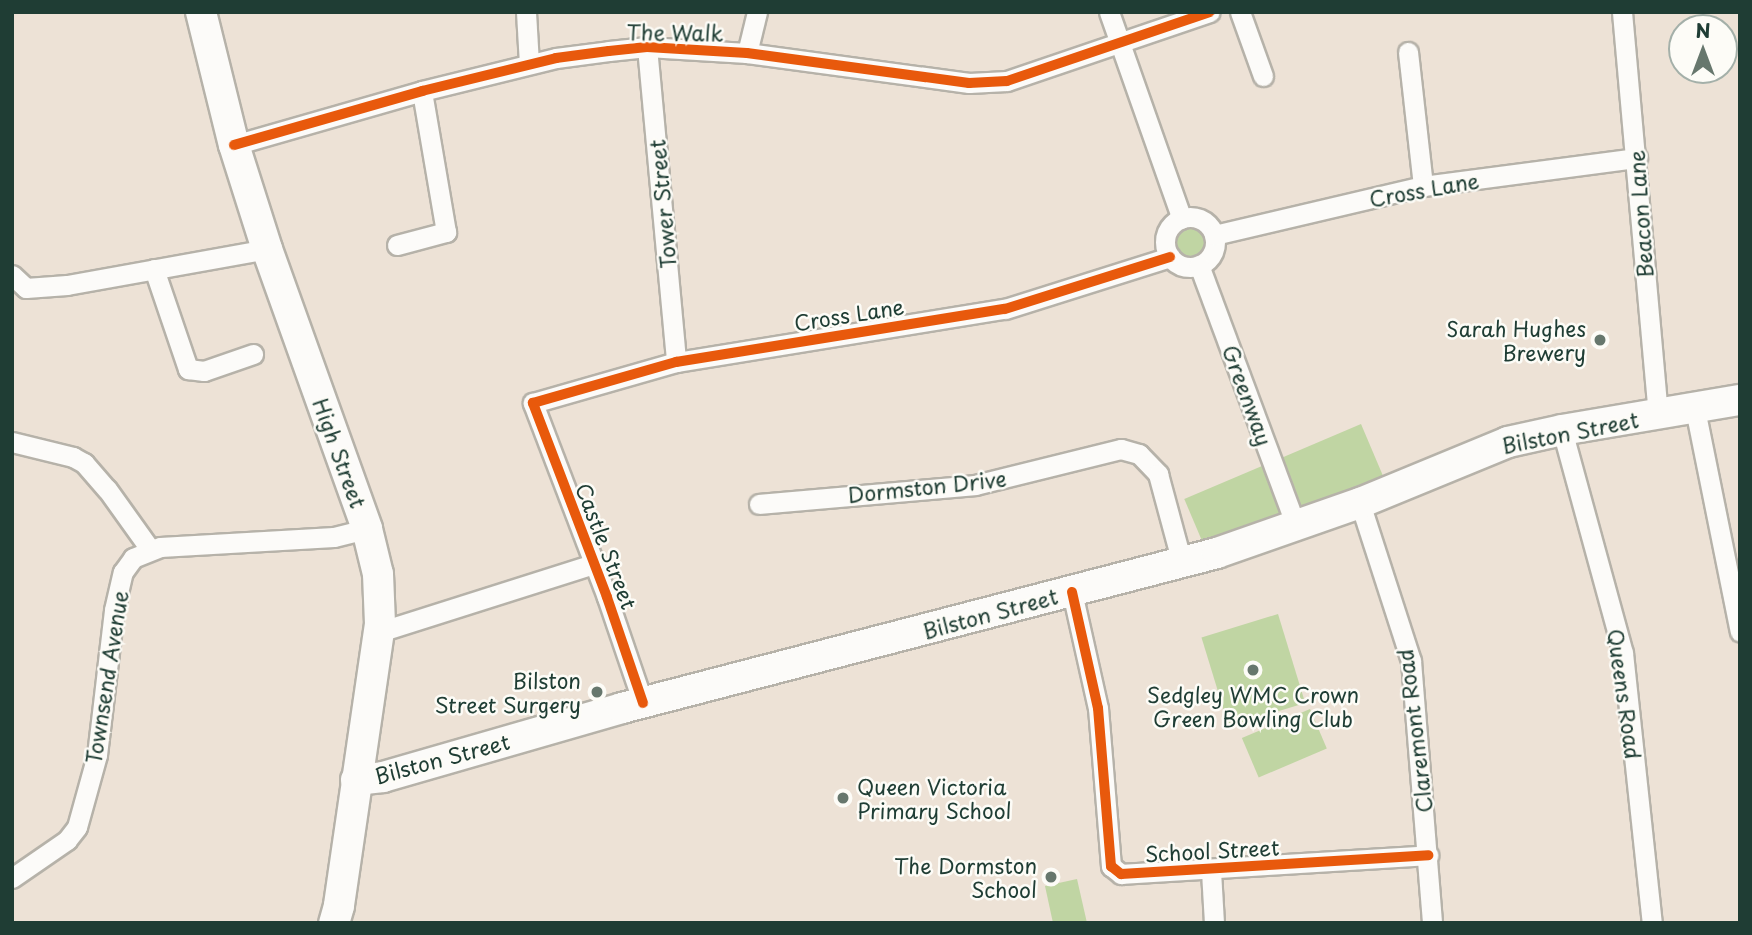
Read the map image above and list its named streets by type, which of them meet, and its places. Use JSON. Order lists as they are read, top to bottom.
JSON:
{
  "streets": {
    "main road": ["Bilston Street", "High Street"],
    "street": [
      "The Walk",
      "Cross Lane",
      "Tower Street",
      "Beacon Lane",
      "Greenway",
      "Dormston Drive",
      "Castle Street",
      "Townsend Avenue",
      "Queens Road",
      "Claremont Road",
      "School Street"
    ]
  },
  "crossings": [
    ["The Walk", "Tower Street"],
    ["The Walk", "High Street"],
    ["Cross Lane", "Tower Street"],
    ["Cross Lane", "Beacon Lane"],
    ["Cross Lane", "Greenway"],
    ["Cross Lane", "Castle Street"],
    ["Beacon Lane", "Bilston Street"],
    ["Greenway", "Bilston Street"],
    ["Bilston Street", "High Street"],
    ["Bilston Street", "Dormston Drive"],
    ["Bilston Street", "Castle Street"],
    ["Bilston Street", "Queens Road"],
    ["Bilston Street", "Claremont Road"],
    ["Bilston Street", "School Street"],
    ["Claremont Road", "School Street"]
  ],
  "places": [
    "Sarah Hughes Brewery",
    "Sedgley WMC Crown Green Bowling Club",
    "Bilston Street Surgery",
    "Queen Victoria Primary School",
    "The Dormston School"
  ],
  "north": "top"
}
